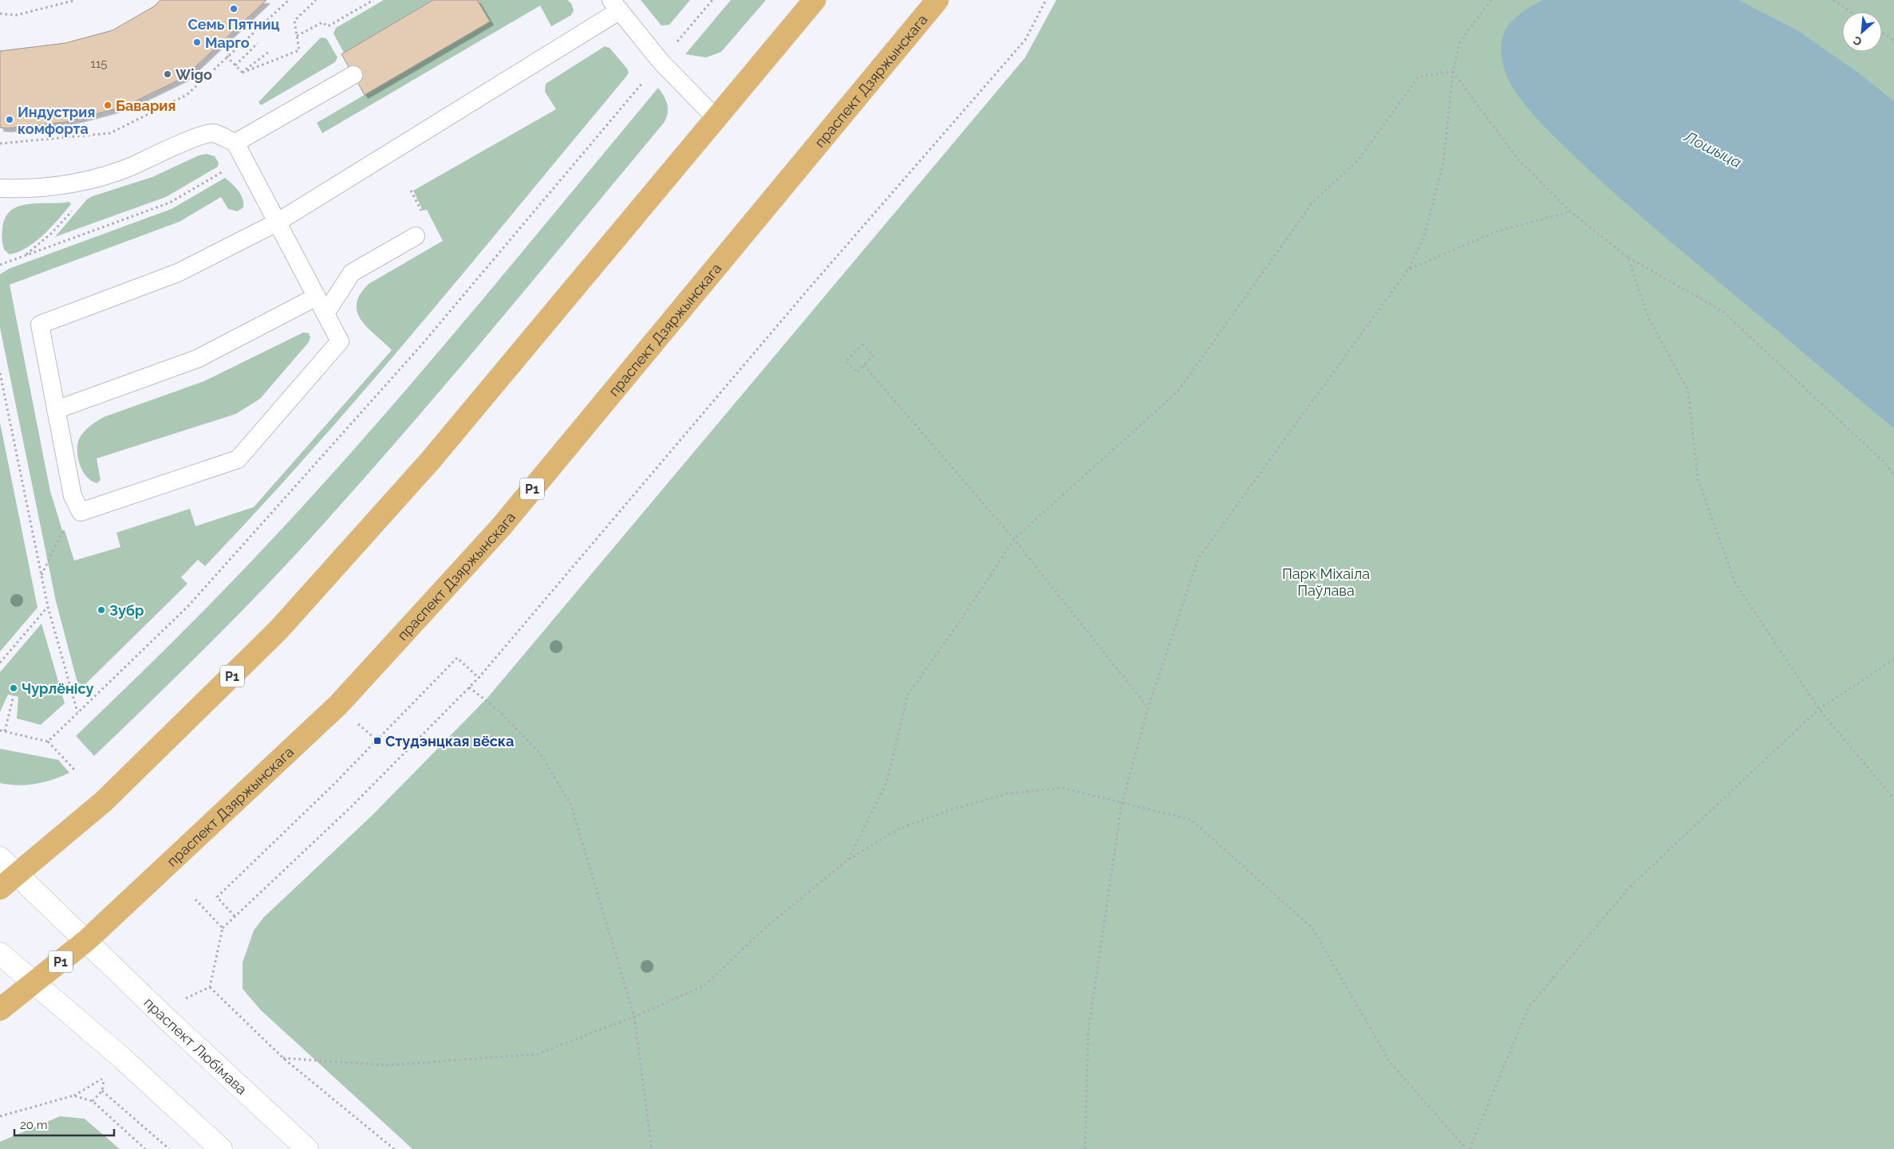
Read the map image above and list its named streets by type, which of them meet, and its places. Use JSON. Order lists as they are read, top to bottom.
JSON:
{
  "streets": {
    "main road": ["праспект Дзяржынскага", "Р1", "праспект Любімава"]
  },
  "crossings": [
    ["праспект Дзяржынскага", "праспект Любімава"],
    ["Р1", "праспект Любімава"]
  ],
  "water": ["Лошыца"],
  "parks": ["Парк Міхаіла Паўлава"],
  "places": {
    "other": [
      "Семь Пятниц",
      "Марго",
      "Wigo",
      "Бавария",
      "Индустрия комфорта",
      "Зубр",
      "Чурлёнісу"
    ],
    "transit": ["Студэнцкая вёска"]
  },
  "house_numbers": ["115"],
  "scale_bar": "20 m",
  "north": "bottom left"
}
